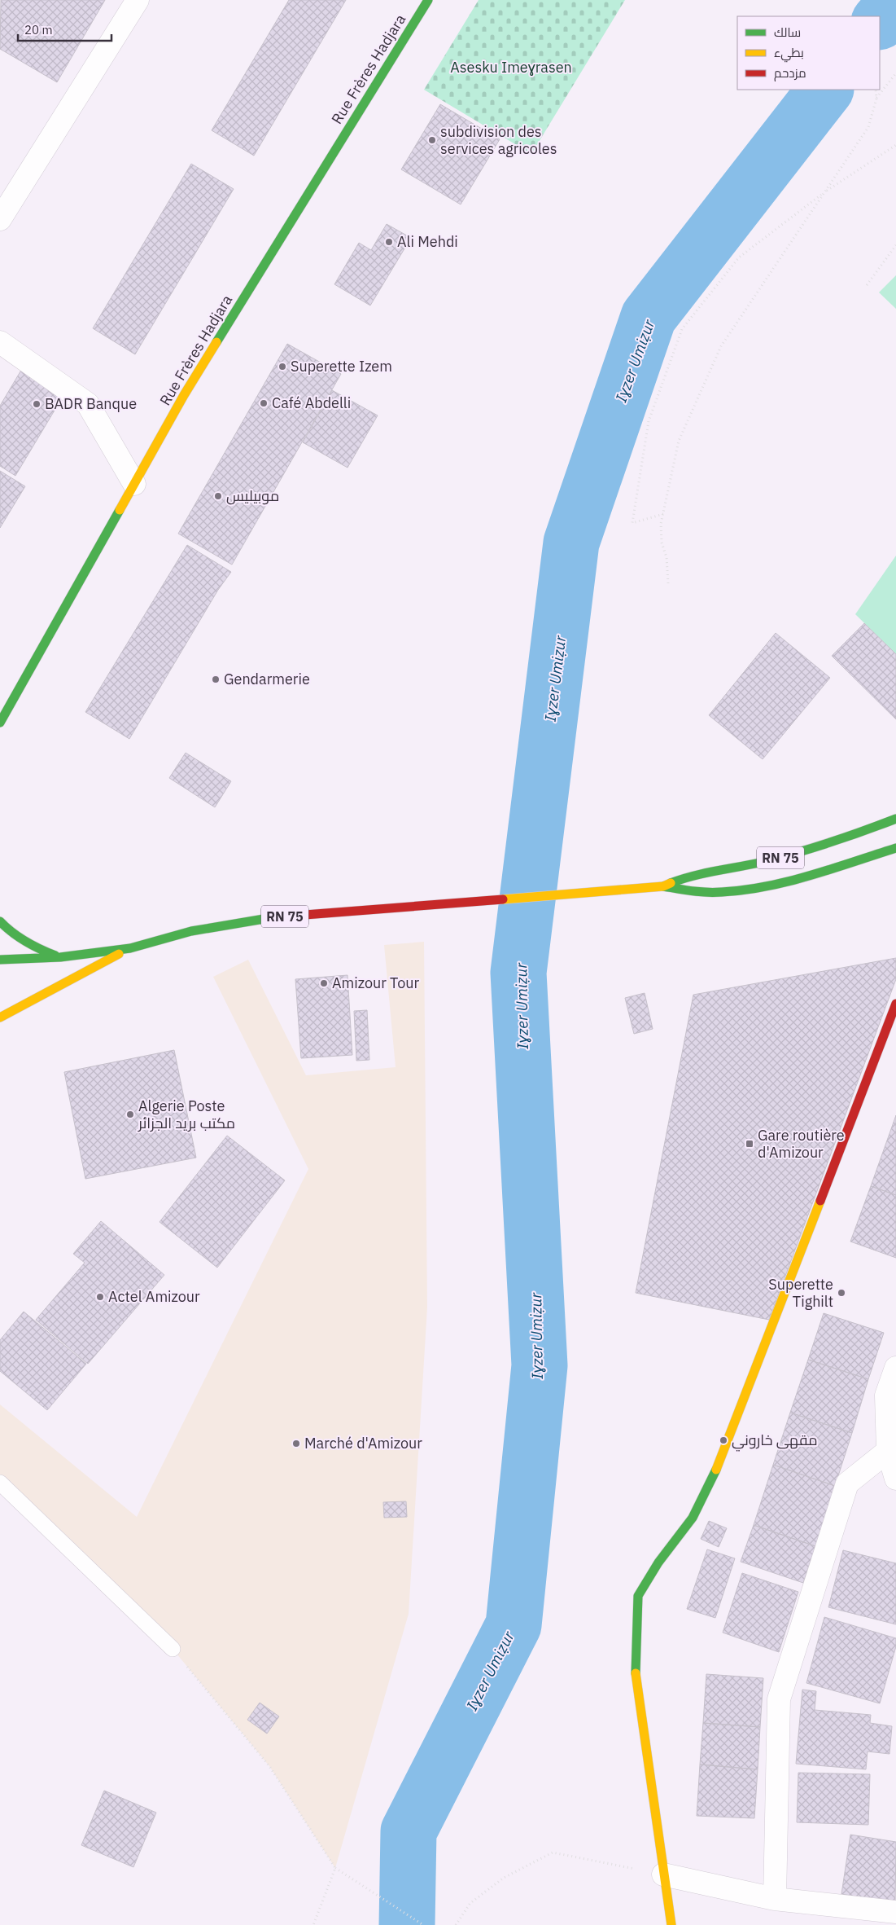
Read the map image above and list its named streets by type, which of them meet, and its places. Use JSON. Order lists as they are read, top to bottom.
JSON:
{
  "streets": {
    "main road": ["Rue Frères Hadjara", "RN 75"]
  },
  "water": ["Iɣzer Umiẓur"],
  "parks": ["Asesku Imeɣrasen"],
  "places": {
    "other": [
      "subdivision des services agricoles",
      "Ali Mehdi",
      "Superette Izem",
      "Café Abdelli",
      "BADR Banque",
      "موبيليس",
      "Gendarmerie",
      "Amizour Tour",
      "Algerie Poste مكتب بريد الجزائر",
      "Superette Tighilt",
      "Actel Amizour",
      "مقهى خاروني",
      "Marché d'Amizour"
    ],
    "transit": ["Gare routière d'Amizour"]
  },
  "legend": ["سالك", "بطيء", "مزدحم"],
  "scale_bar": "20 m"
}
